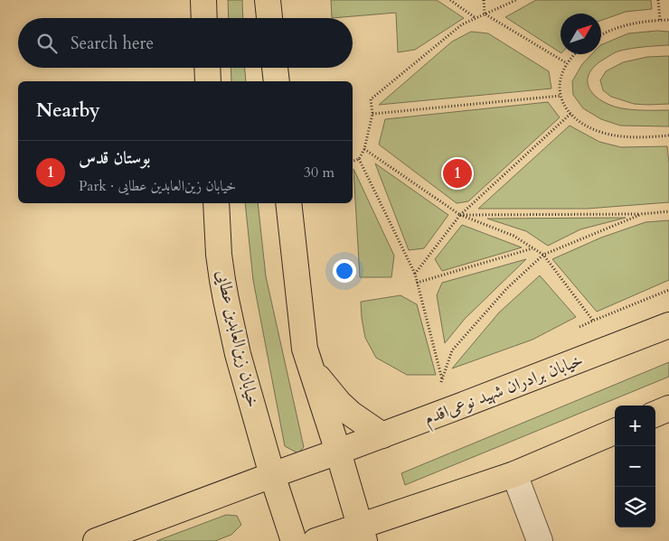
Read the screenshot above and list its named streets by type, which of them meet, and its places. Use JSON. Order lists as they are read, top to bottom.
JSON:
{
  "streets": {
    "main road": ["خیابان زین‌العابدین عطایی", "خیابان برادران شهید نوعی‌اقدم"]
  },
  "crossings": [
    ["خیابان زین‌العابدین عطایی", "خیابان برادران شهید نوعی‌اقدم"]
  ],
  "north": "top right",
  "page": {
    "search": "Search here",
    "heading": "Nearby",
    "list": [
      {
        "mark": "1",
        "name": "بوستان قدس",
        "note": "Park · خیابان زین‌العابدین عطایی",
        "value": "30 m"
      }
    ],
    "pins": "1",
    "map_buttons": ["+", "−"]
  }
}
